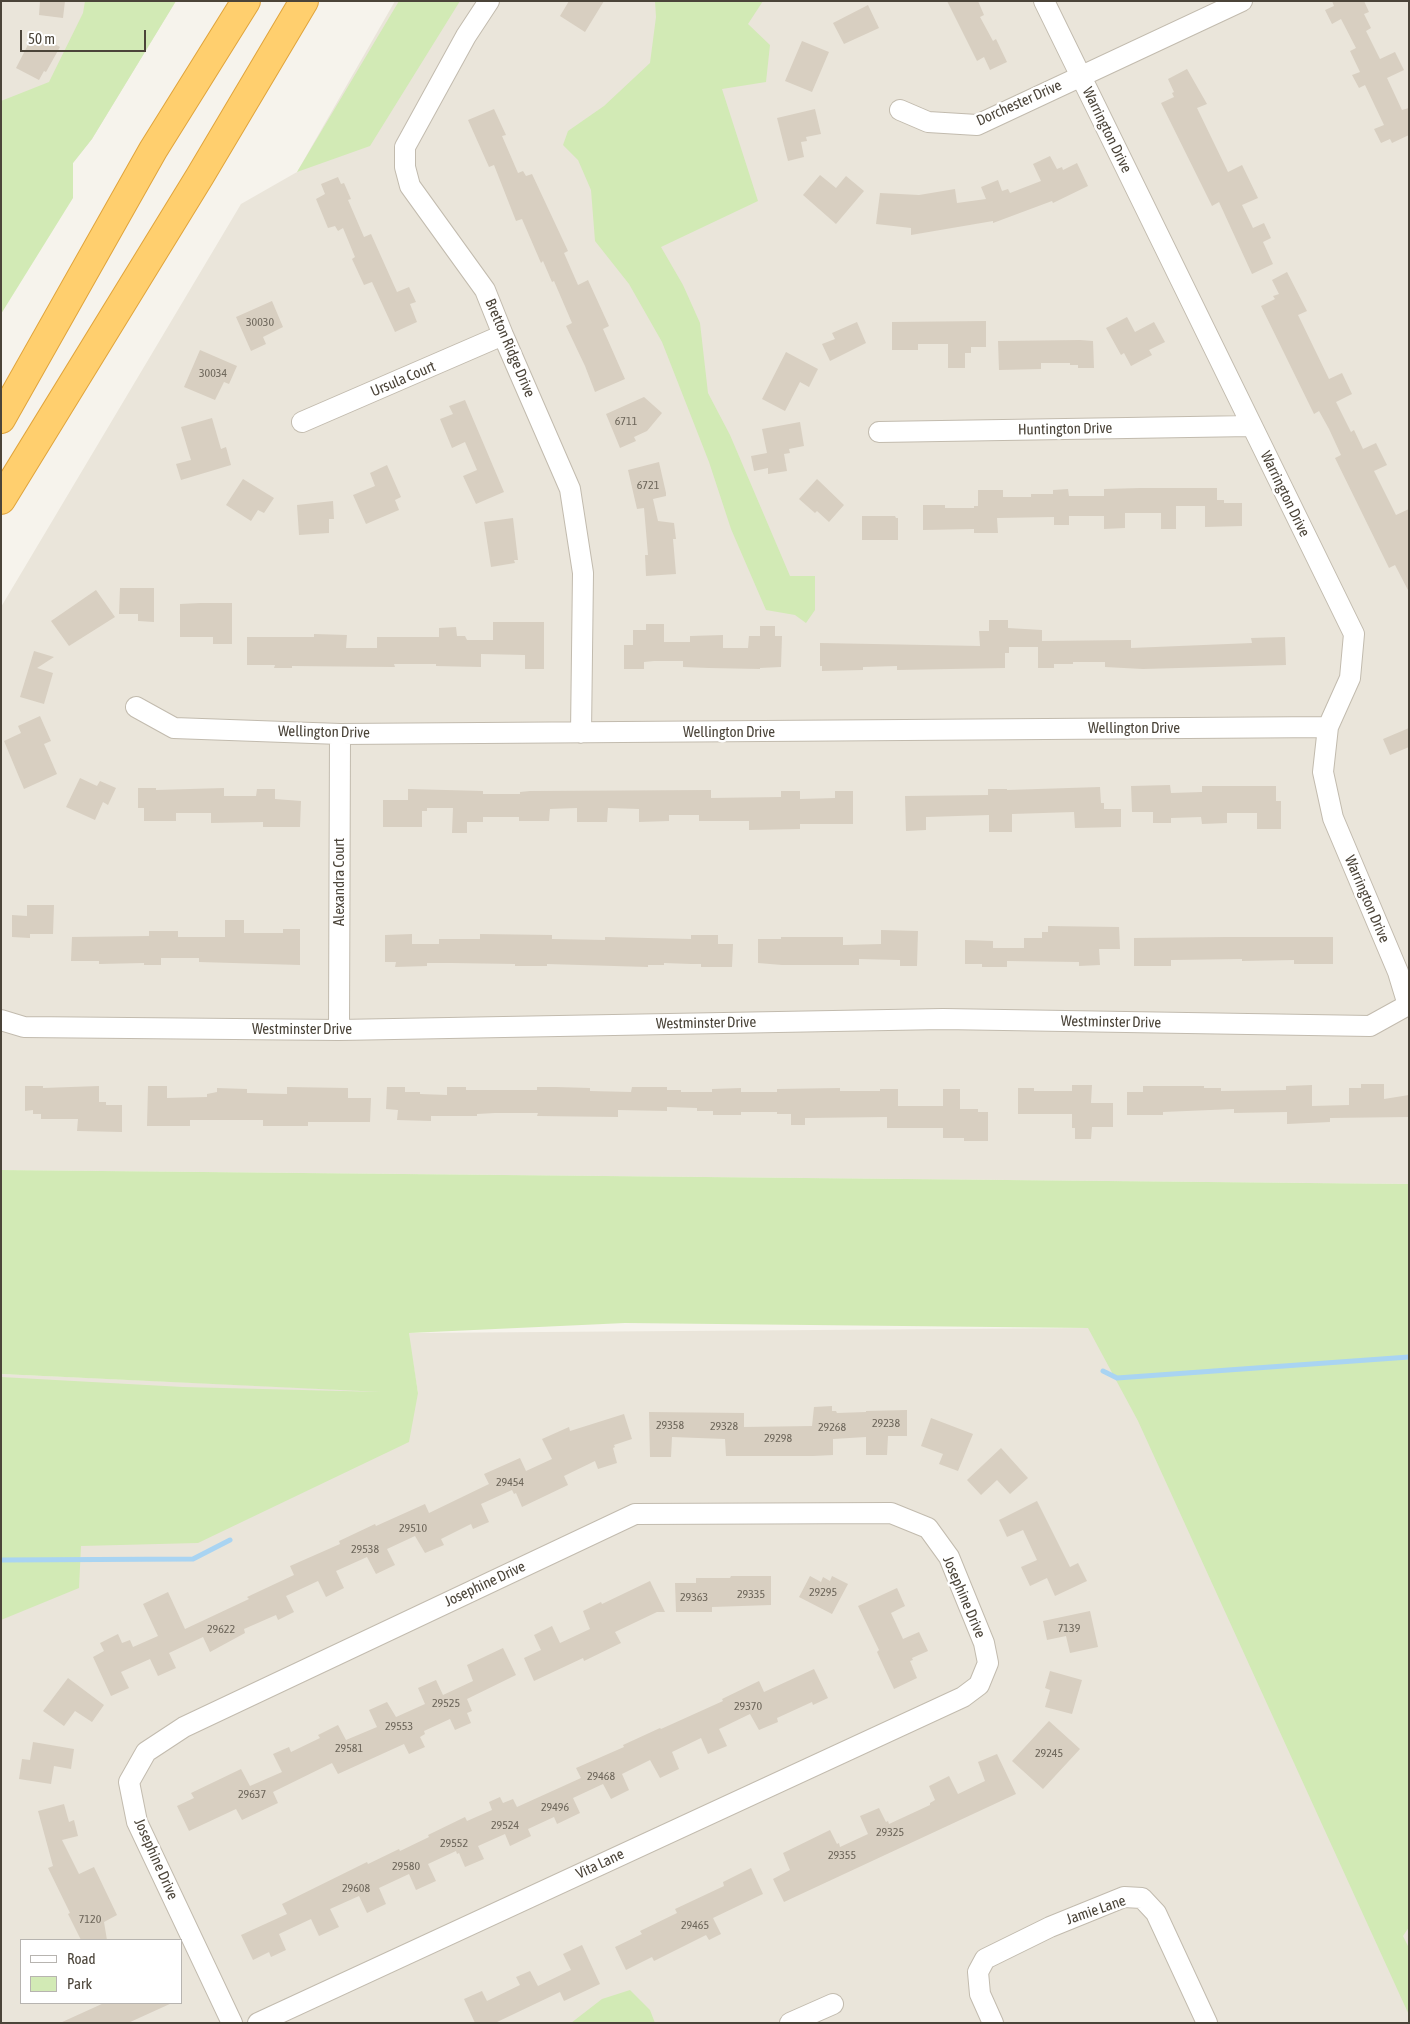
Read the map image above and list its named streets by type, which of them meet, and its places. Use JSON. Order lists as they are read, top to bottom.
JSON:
{
  "streets": {
    "street": [
      "Dorchester Drive",
      "Warrington Drive",
      "Bretton Ridge Drive",
      "Ursula Court",
      "Huntington Drive",
      "Wellington Drive",
      "Alexandra Court",
      "Westminster Drive",
      "Josephine Drive",
      "Vita Lane",
      "Jamie Lane"
    ]
  },
  "crossings": [
    ["Dorchester Drive", "Warrington Drive"],
    ["Warrington Drive", "Huntington Drive"],
    ["Warrington Drive", "Wellington Drive"],
    ["Warrington Drive", "Westminster Drive"],
    ["Bretton Ridge Drive", "Ursula Court"],
    ["Bretton Ridge Drive", "Wellington Drive"],
    ["Wellington Drive", "Alexandra Court"],
    ["Alexandra Court", "Westminster Drive"],
    ["Josephine Drive", "Vita Lane"]
  ],
  "house_numbers": [
    "30030",
    "30034",
    "6711",
    "6721",
    "29238",
    "29358",
    "29328",
    "29268",
    "29298",
    "29454",
    "29510",
    "29538",
    "29295",
    "29335",
    "29363",
    "7139",
    "29622",
    "29525",
    "29370",
    "29553",
    "29581",
    "29245",
    "29468",
    "29637",
    "29496",
    "29524",
    "29325",
    "29552",
    "29355",
    "29580",
    "29608",
    "7120",
    "29465"
  ],
  "legend": ["Road", "Park"],
  "scale_bar": "50 m"
}
